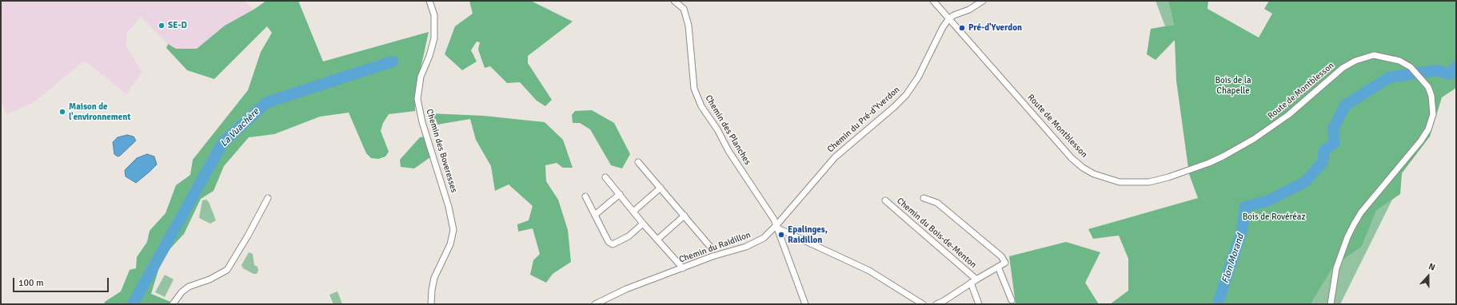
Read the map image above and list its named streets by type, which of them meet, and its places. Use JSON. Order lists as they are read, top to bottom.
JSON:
{
  "streets": {
    "street": [
      "Route de Montblesson",
      "Chemin du Pré-d'Yverdon",
      "Chemin des Planches",
      "Chemin des Boveresses",
      "Chemin du Bois-de-Menton",
      "Chemin du Raidillon"
    ]
  },
  "crossings": [
    ["Route de Montblesson", "Chemin du Pré-d'Yverdon"],
    ["Chemin du Pré-d'Yverdon", "Chemin des Planches"],
    ["Chemin du Pré-d'Yverdon", "Chemin du Raidillon"],
    ["Chemin des Planches", "Chemin du Raidillon"]
  ],
  "water": ["La Vuachère", "Flon Morand"],
  "parks": ["Bois de la Chapelle", "Bois de Rovéréaz"],
  "places": [
    "SE-D",
    "Pré-d'Yverdon",
    "Maison de l'environnement",
    "Epalinges, Raidillon"
  ],
  "scale_bar": "100 m",
  "north": "top"
}
